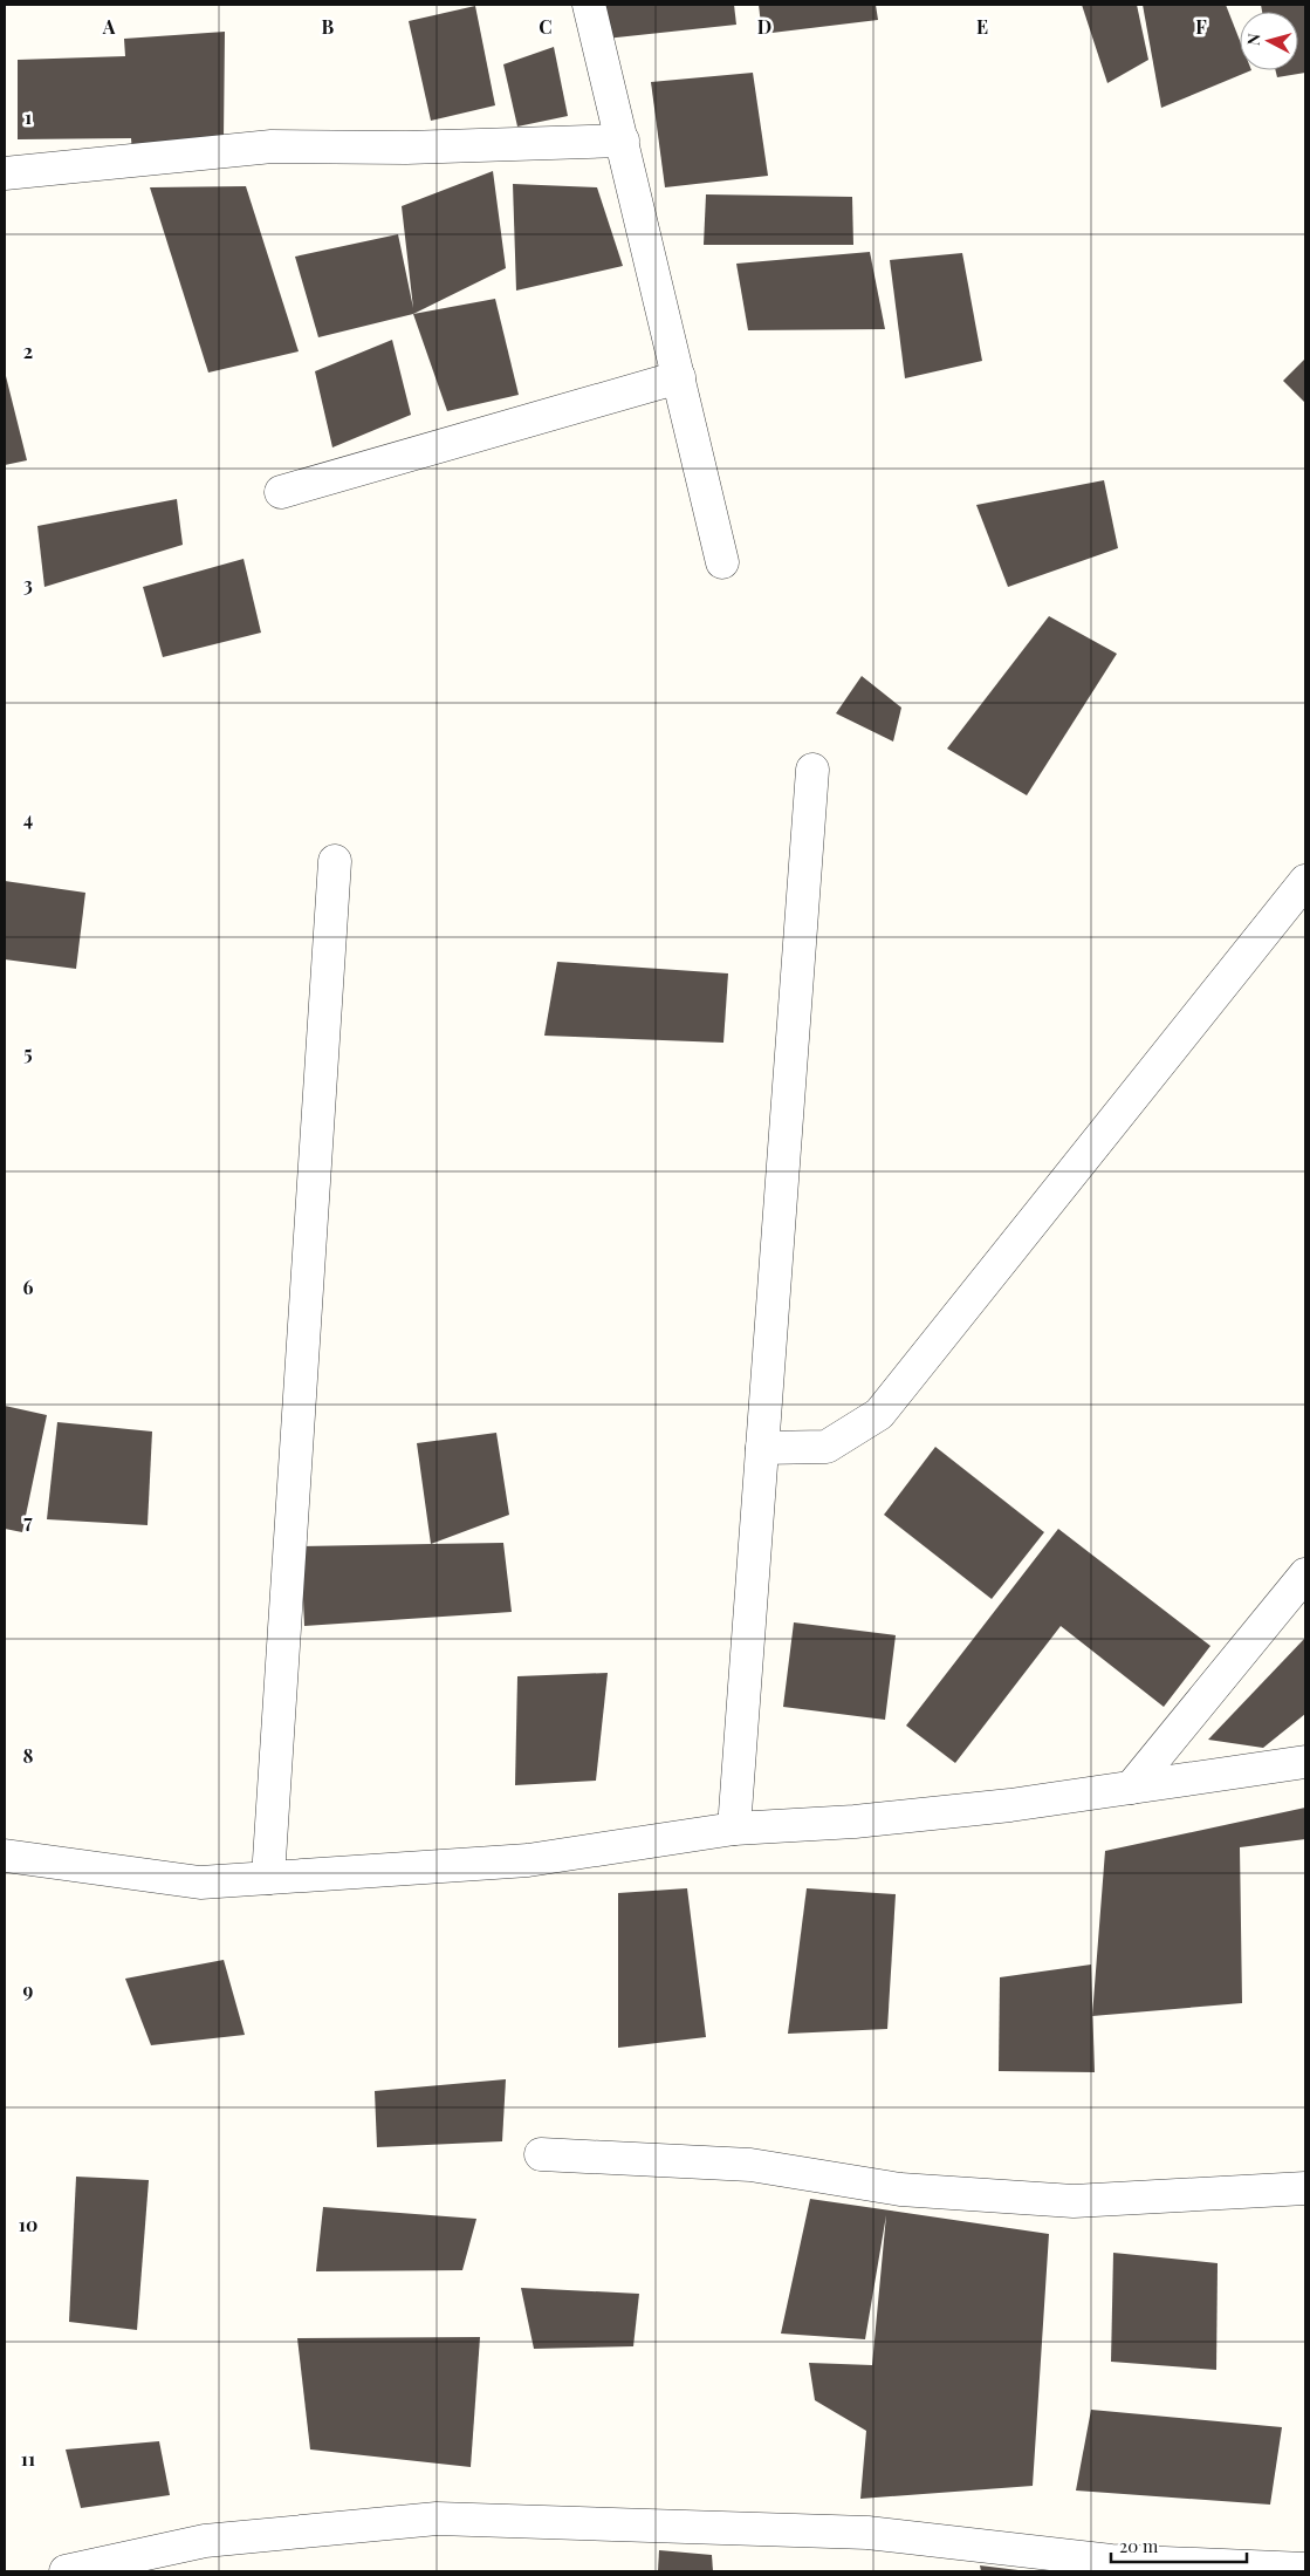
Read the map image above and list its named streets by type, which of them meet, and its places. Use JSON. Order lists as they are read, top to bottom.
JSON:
{
  "scale_bar": "20 m",
  "north": "left",
  "grid": {
    "columns": [
      "A",
      "B",
      "C",
      "D",
      "E",
      "F"
    ],
    "rows": [
      "1",
      "2",
      "3",
      "4",
      "5",
      "6",
      "7",
      "8",
      "9",
      "10",
      "11"
    ]
  }
}
